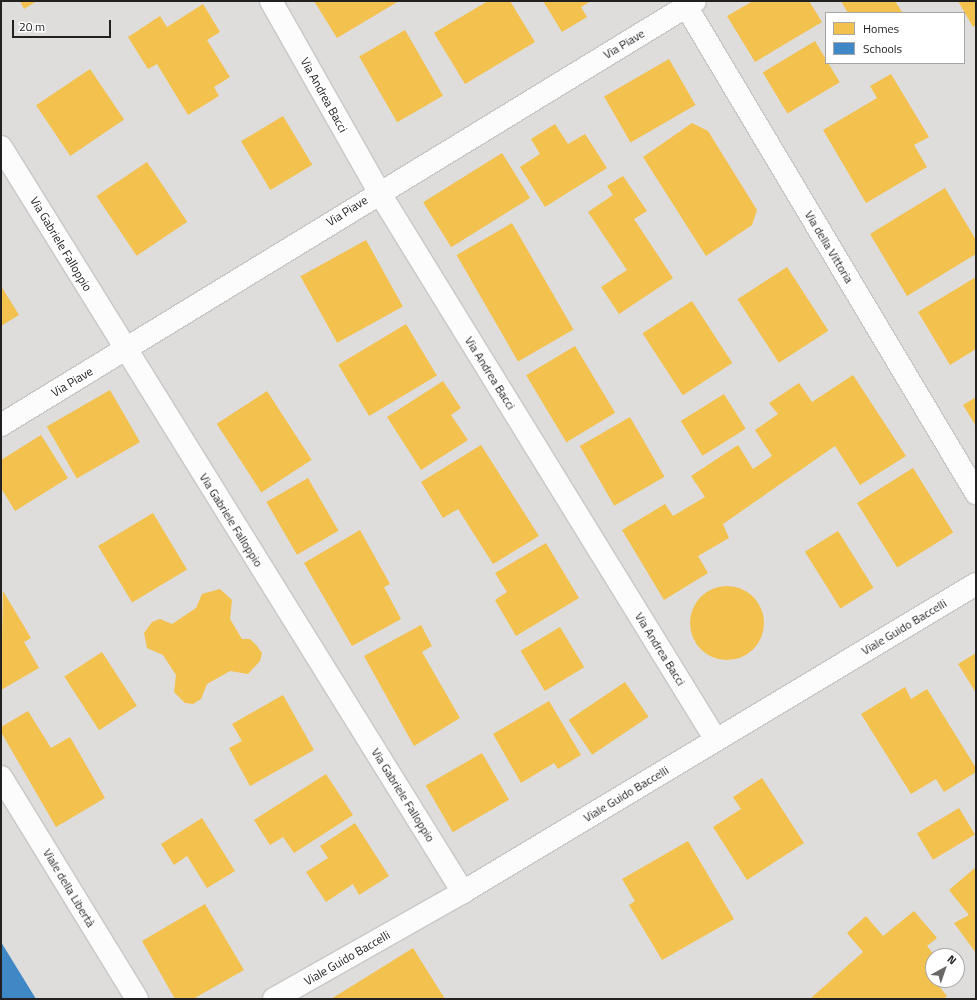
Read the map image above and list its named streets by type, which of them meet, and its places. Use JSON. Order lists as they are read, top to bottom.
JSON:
{
  "streets": {
    "street": [
      "Via Piave",
      "Via Andrea Bacci",
      "Via Gabriele Falloppio",
      "Via della Vittoria",
      "Viale Guido Baccelli",
      "Viale della Libertà"
    ]
  },
  "crossings": [
    ["Via Piave", "Via Andrea Bacci"],
    ["Via Piave", "Via Gabriele Falloppio"],
    ["Via Piave", "Via della Vittoria"],
    ["Via Andrea Bacci", "Viale Guido Baccelli"],
    ["Via Gabriele Falloppio", "Viale Guido Baccelli"]
  ],
  "legend": ["Homes", "Schools"],
  "scale_bar": "20 m",
  "north": "top right"
}
